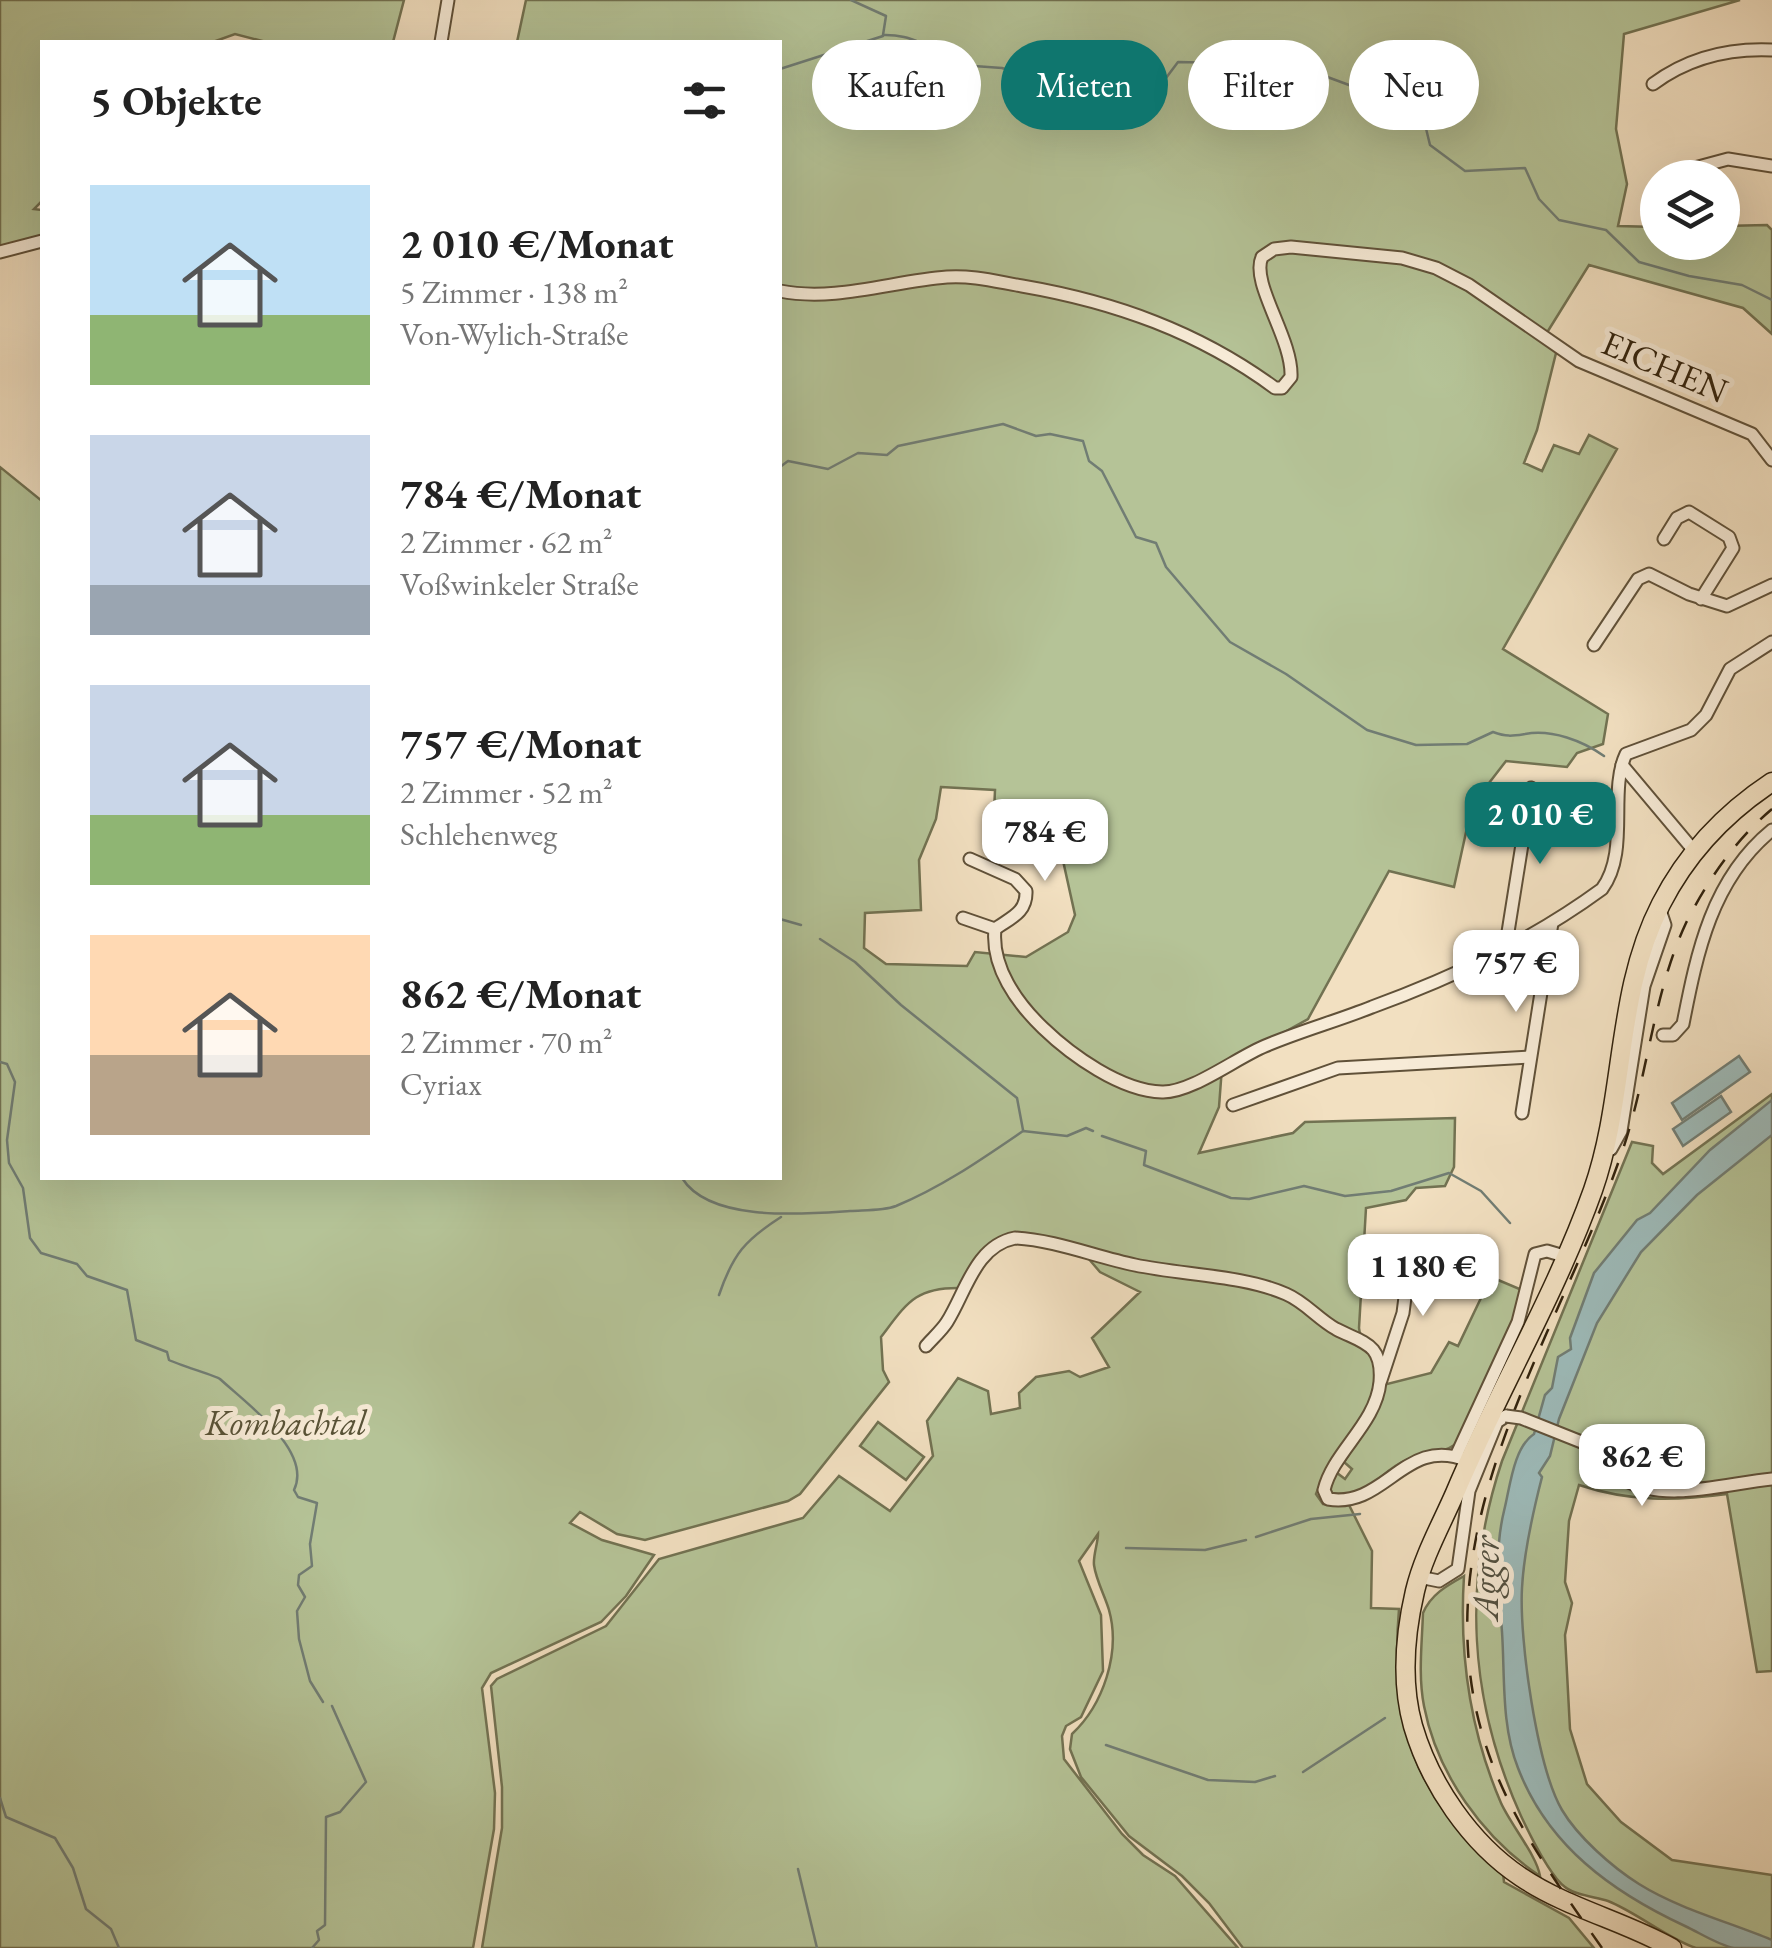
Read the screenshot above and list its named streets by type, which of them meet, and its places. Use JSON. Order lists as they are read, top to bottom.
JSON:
{
  "streets": {
    "street": ["EICHEN"]
  },
  "water": ["Agger"],
  "parks": ["Kombachtal"],
  "page": {
    "chip": [
      "Kaufen",
      "Mieten",
      "Filter",
      "Neu"
    ],
    "heading": "5 Objekte",
    "list": [
      {
        "name": "2 010 €/Monat",
        "note": "5 Zimmer · 138 m² · Von-Wylich-Straße"
      },
      {
        "name": "784 €/Monat",
        "note": "2 Zimmer · 62 m² · Voßwinkeler Straße"
      },
      {
        "name": "757 €/Monat",
        "note": "2 Zimmer · 52 m² · Schlehenweg"
      },
      {
        "name": "862 €/Monat",
        "note": "2 Zimmer · 70 m² · Cyriax"
      }
    ],
    "price": [
      "2 010 €",
      "784 €",
      "757 €",
      "1 180 €",
      "862 €"
    ]
  }
}
